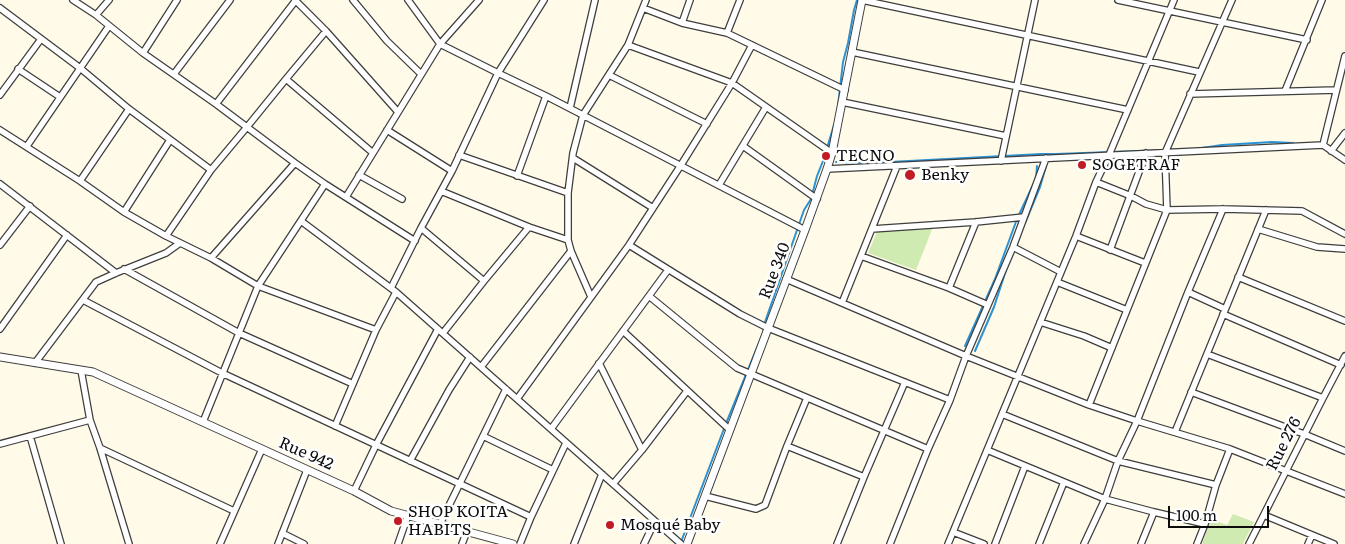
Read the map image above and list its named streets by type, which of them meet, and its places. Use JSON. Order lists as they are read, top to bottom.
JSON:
{
  "streets": {
    "street": ["Rue 340", "Rue 276", "Rue 942"]
  },
  "places": [
    "TECNO",
    "SOGETRAF",
    "Benky",
    "SHOP KOITA HABITS",
    "Mosqué Baby"
  ],
  "scale_bar": "100 m"
}
